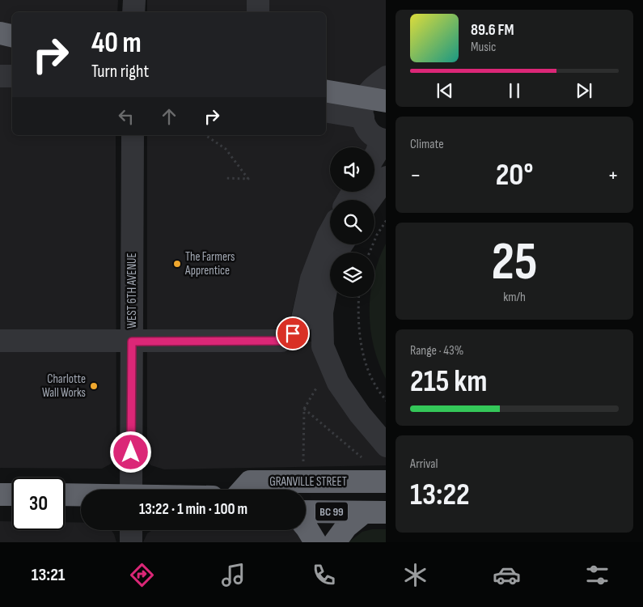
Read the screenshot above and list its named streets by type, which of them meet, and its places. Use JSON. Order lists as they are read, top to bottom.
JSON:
{
  "streets": {
    "highway": ["GRANVILLE STREET", "BC 99"],
    "street": ["WEST 6TH AVENUE"]
  },
  "places": ["The Farmers Apprentice", "Charlotte Wall Works"],
  "page": {
    "turn": ["40 m", "Turn right"],
    "song": ["89.6 FM", "Music"],
    "tile": [
      "Climate",
      ["25", "km/h"],
      ["Range · 43%", "215 km"],
      ["Arrival", "13:22"]
    ],
    "heat": ["−", "20°", "+"],
    "limit": "30",
    "trip": "13:22 · 1 min · 100 m",
    "tabs": "13:21"
  }
}
